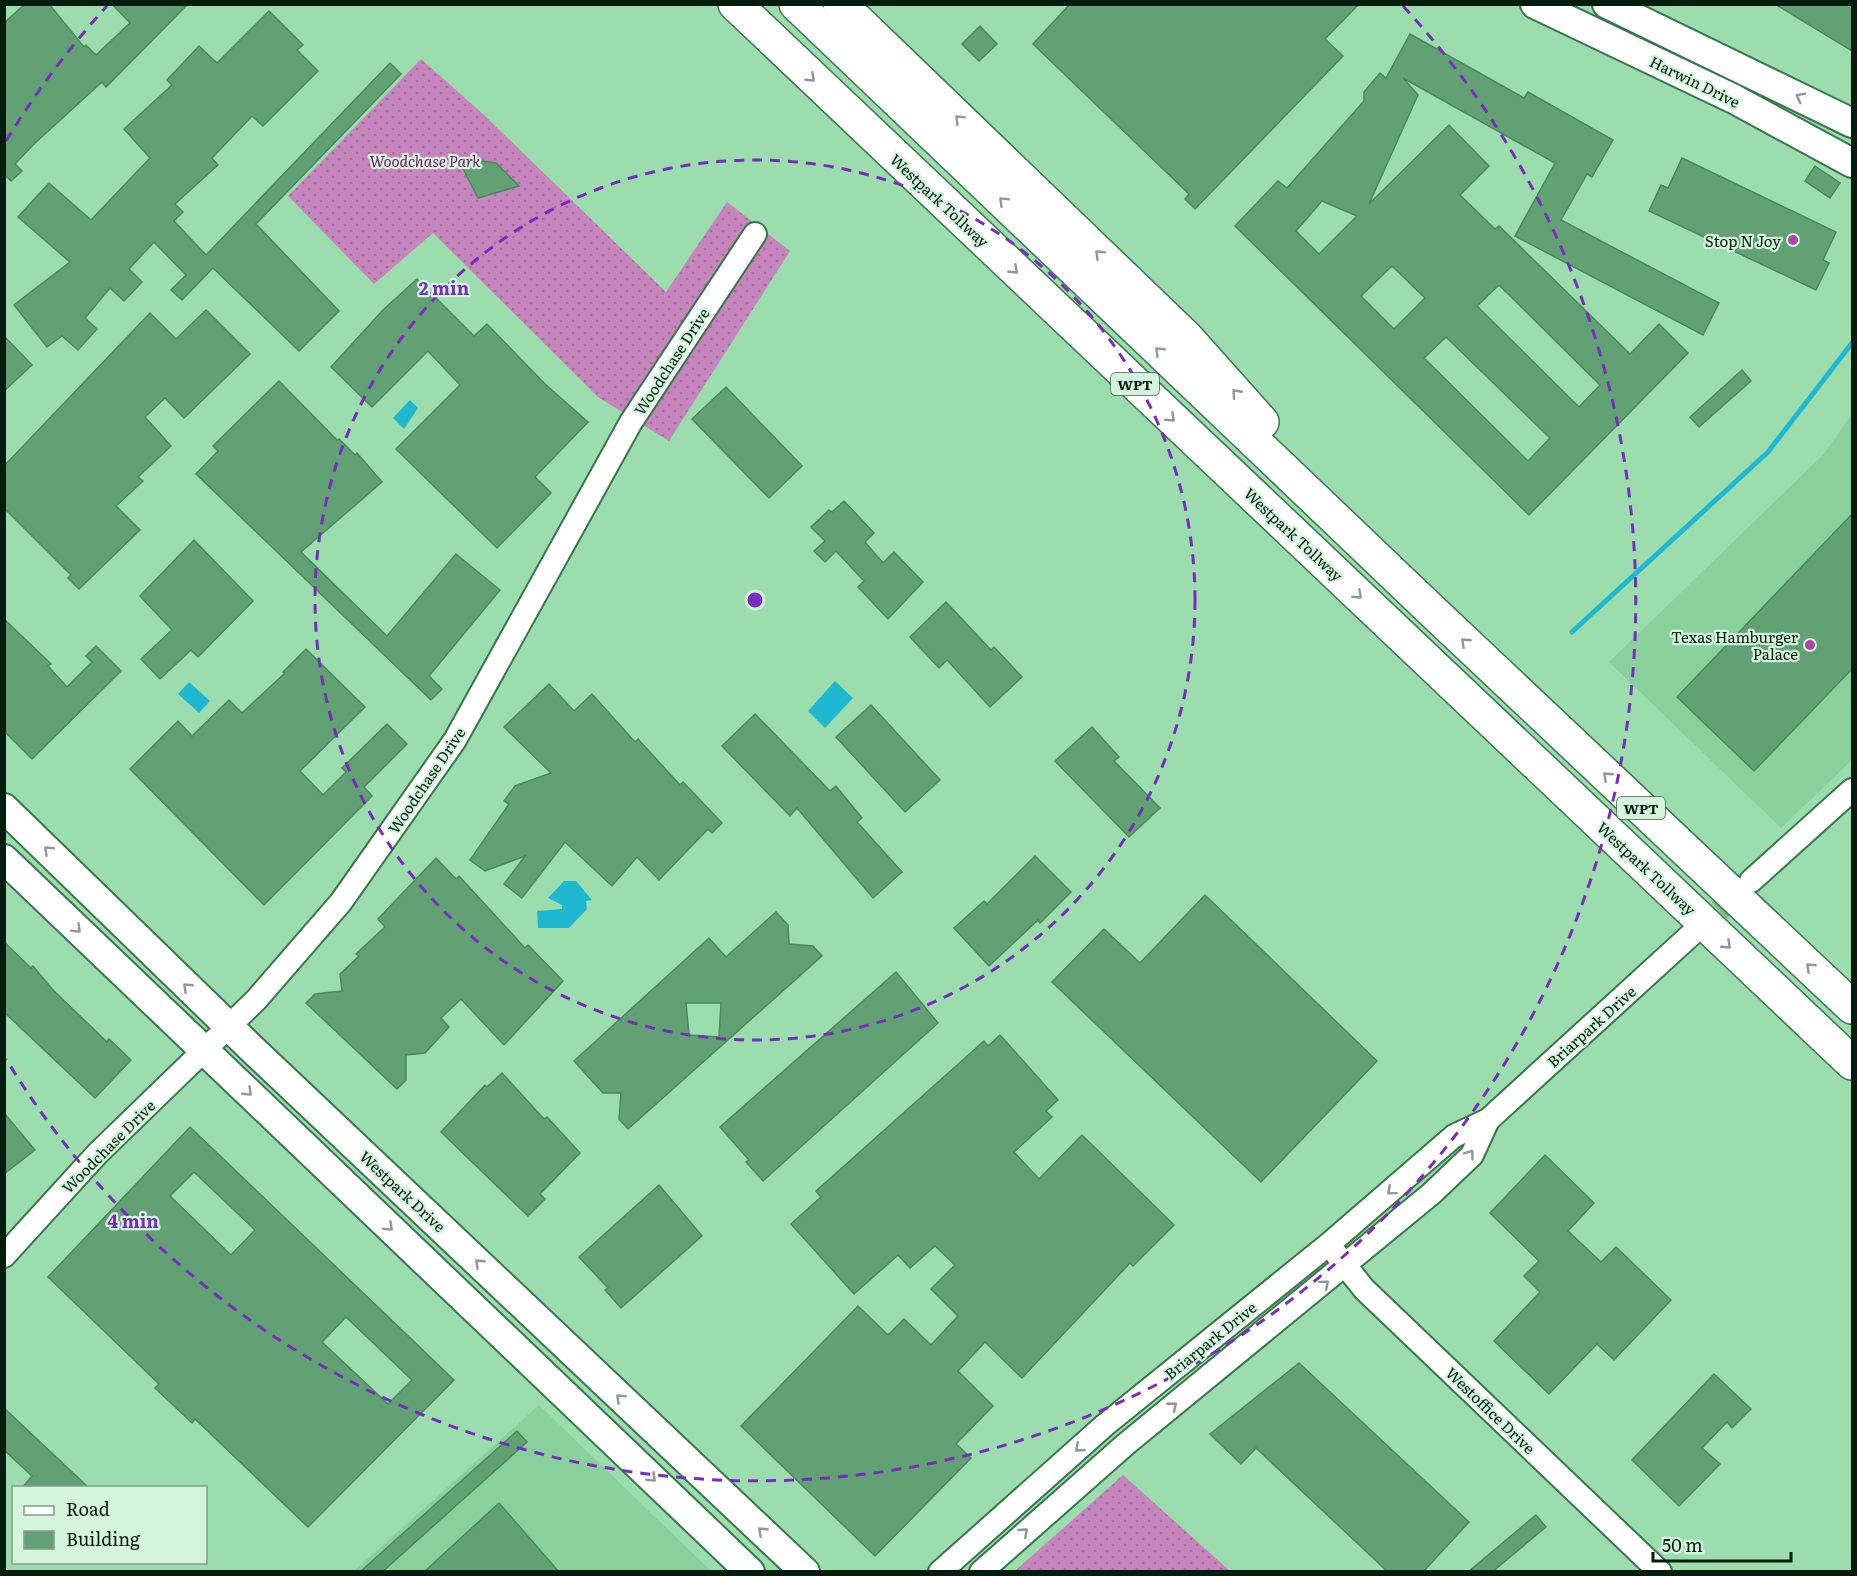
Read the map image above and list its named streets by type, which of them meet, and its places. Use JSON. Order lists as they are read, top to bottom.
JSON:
{
  "streets": {
    "highway": ["Westpark Tollway", "WPT"],
    "main road": ["Harwin Drive", "Westpark Drive"],
    "street": ["Woodchase Drive", "Briarpark Drive", "Westoffice Drive"]
  },
  "crossings": [
    ["Woodchase Drive", "Westpark Drive"],
    ["Briarpark Drive", "Westoffice Drive"]
  ],
  "parks": ["Woodchase Park"],
  "places": ["Stop N Joy", "Texas Hamburger Palace"],
  "legend": ["Road", "Building"],
  "scale_bar": "50 m",
  "rings": ["2 min", "4 min"]
}
